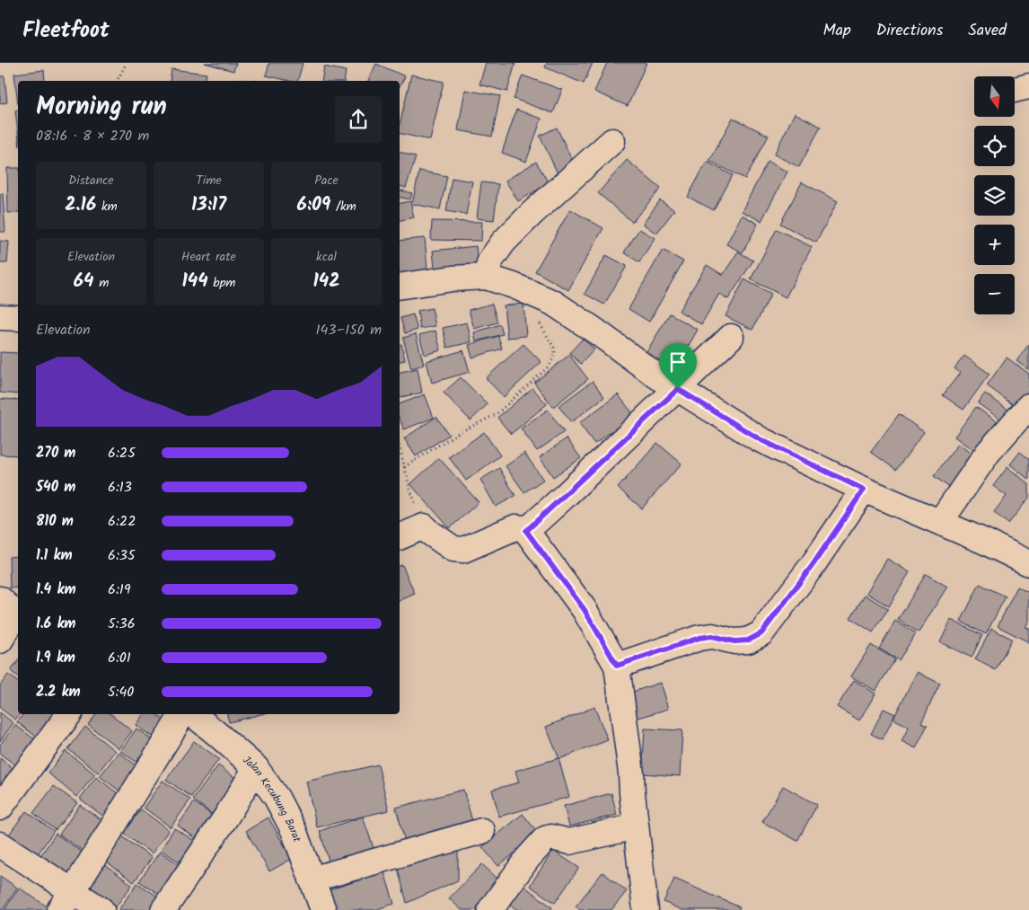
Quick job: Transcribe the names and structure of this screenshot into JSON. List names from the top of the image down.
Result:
{
  "streets": {
    "street": ["Jalan Kecubung Barat"]
  },
  "north": "bottom",
  "page": {
    "header": "Fleetfoot",
    "nav": ["Map", "Directions", "Saved"],
    "map_buttons": ["+", "−"],
    "heading": ["Morning run", "08:16 · 8 × 270 m"],
    "stats": [
      ["Distance", "2.16 km"],
      ["Time", "13:17"],
      ["Pace", "6:09 /km"],
      ["Elevation", "64 m"],
      ["Heart rate", "144 bpm"],
      ["kcal", "142"]
    ],
    "chart": ["Elevation", "143–150 m"],
    "list": [
      {
        "name": "270 m",
        "note": "6:25"
      },
      {
        "name": "540 m",
        "note": "6:13"
      },
      {
        "name": "810 m",
        "note": "6:22"
      },
      {
        "name": "1.1 km",
        "note": "6:35"
      },
      {
        "name": "1.4 km",
        "note": "6:19"
      },
      {
        "name": "1.6 km",
        "note": "5:36"
      },
      {
        "name": "1.9 km",
        "note": "6:01"
      },
      {
        "name": "2.2 km",
        "note": "5:40"
      }
    ]
  }
}
